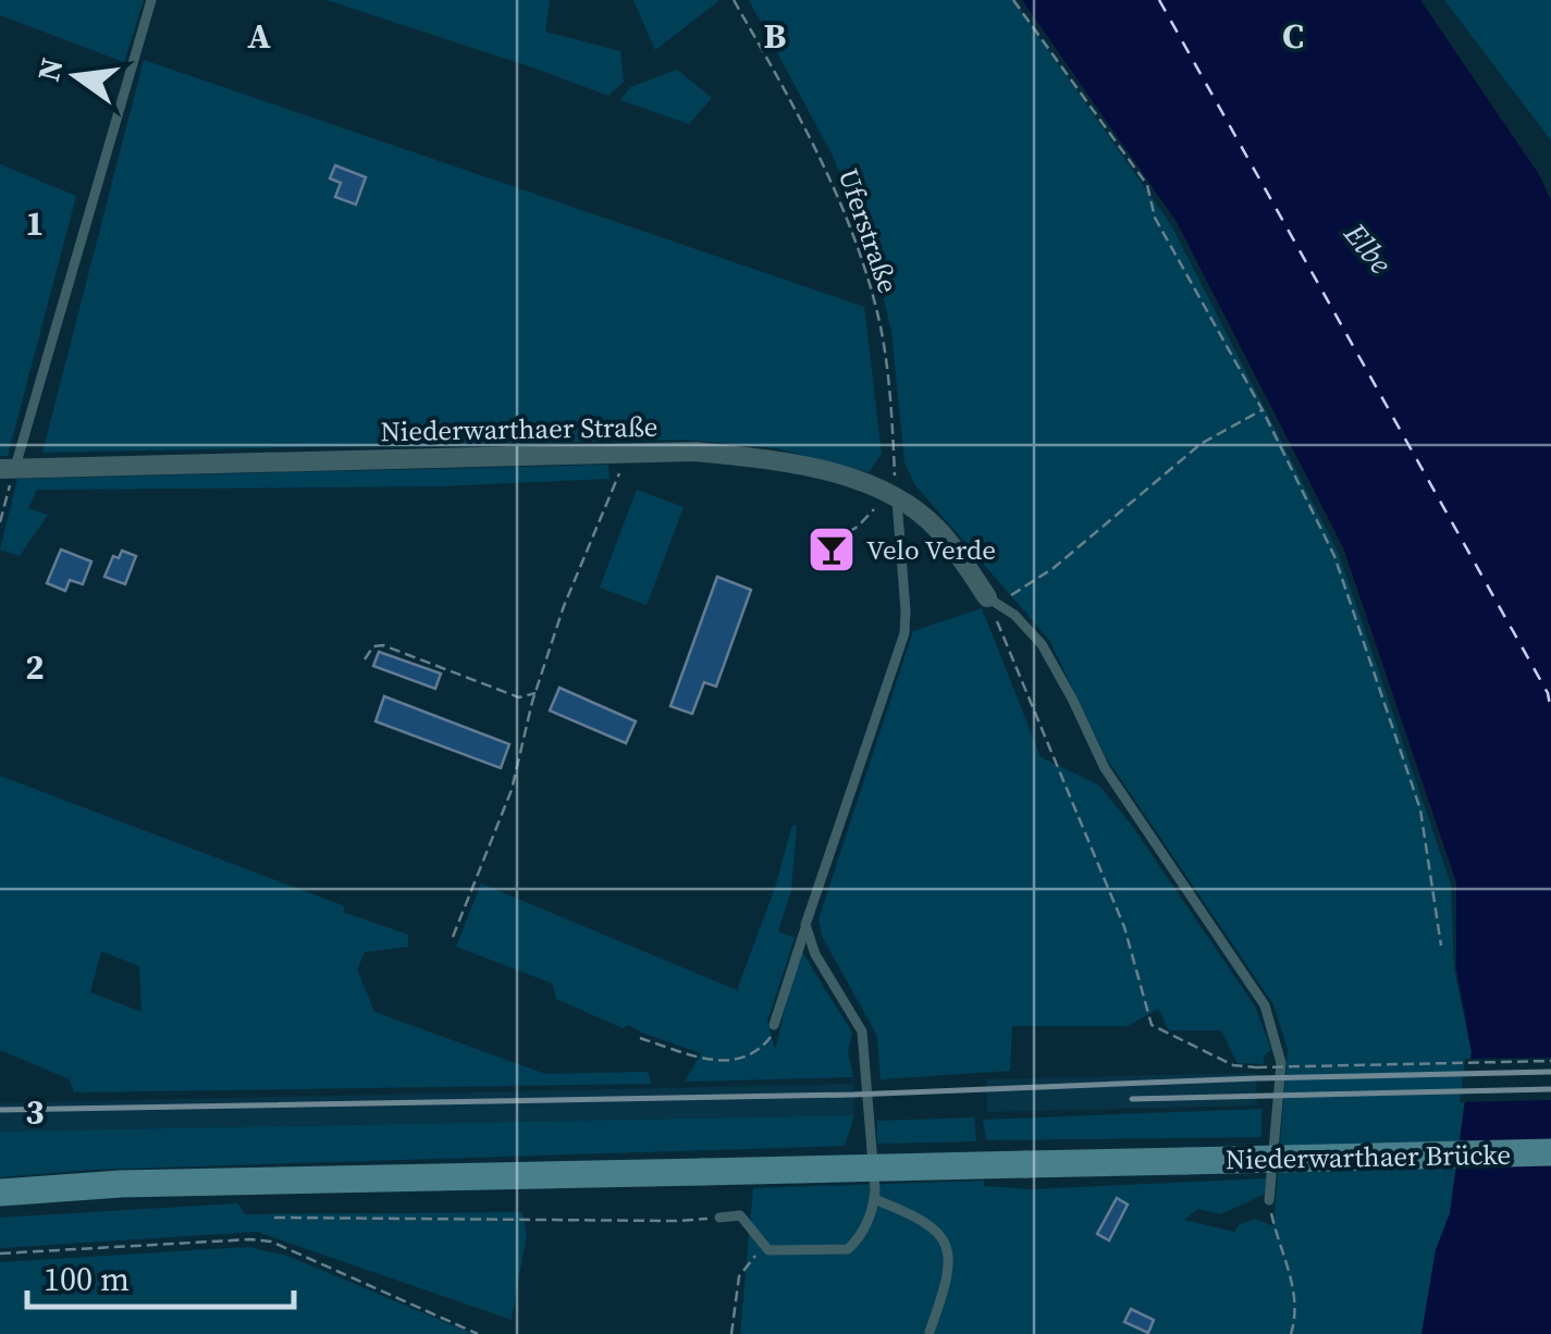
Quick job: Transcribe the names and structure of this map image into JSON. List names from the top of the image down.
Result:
{
  "streets": {
    "main road": ["Niederwarthaer Brücke"],
    "street": ["Niederwarthaer Straße"],
    "path": ["Uferstraße"]
  },
  "crossings": [
    ["Uferstraße", "Niederwarthaer Straße"]
  ],
  "water": ["Elbe"],
  "places": {
    "bar": ["Velo Verde"]
  },
  "scale_bar": "100 m",
  "north": "left",
  "grid": {
    "columns": ["A", "B", "C"],
    "rows": ["1", "2", "3"]
  }
}
